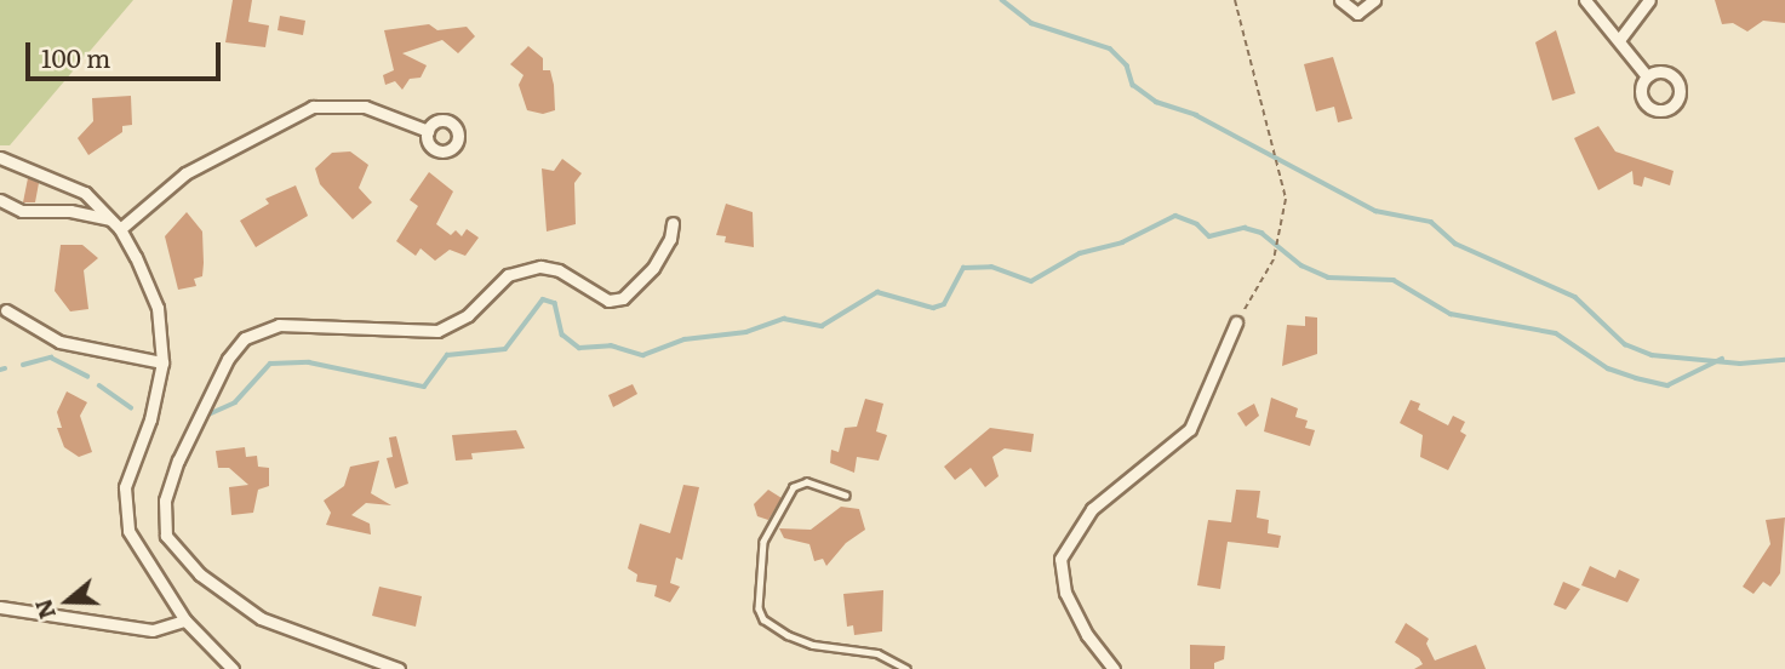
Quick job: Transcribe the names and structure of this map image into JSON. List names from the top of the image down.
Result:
{
  "scale_bar": "100 m",
  "north": "left"
}
